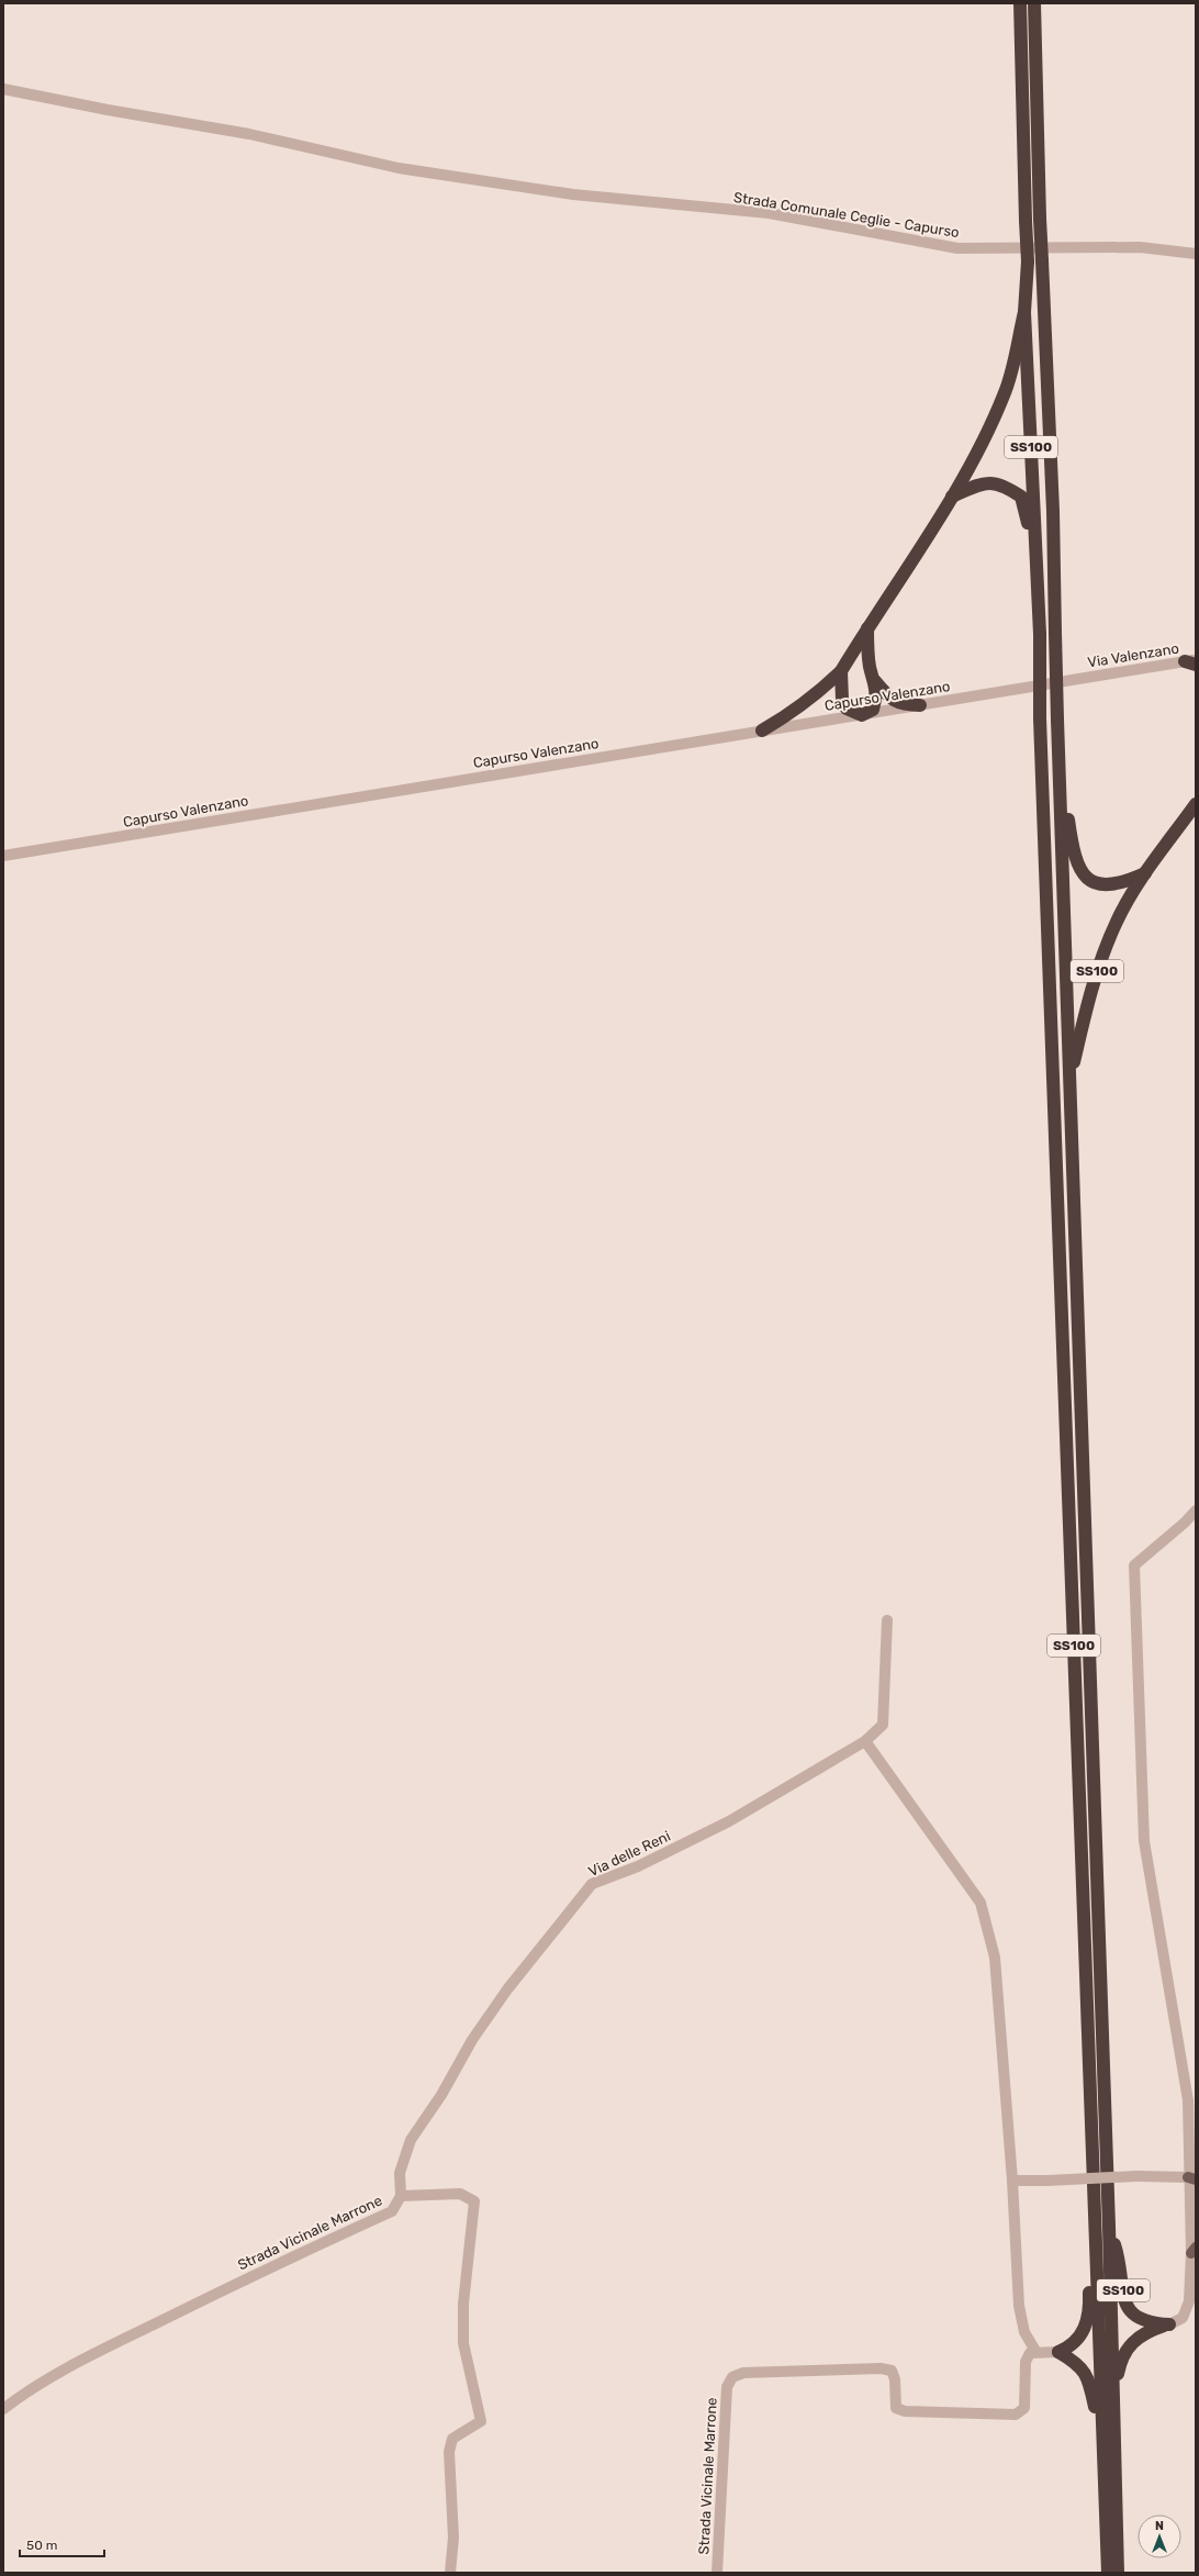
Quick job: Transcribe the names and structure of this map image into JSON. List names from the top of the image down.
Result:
{
  "streets": {
    "highway": ["SS100"],
    "street": [
      "Strada Comunale Ceglie - Capurso",
      "Via Valenzano",
      "Capurso Valenzano",
      "Via delle Reni",
      "Strada Vicinale Marrone"
    ]
  },
  "crossings": [
    ["SS100", "Capurso Valenzano"],
    ["Via Valenzano", "Capurso Valenzano"],
    ["Via delle Reni", "Strada Vicinale Marrone"]
  ],
  "scale_bar": "50 m",
  "north": "top"
}
